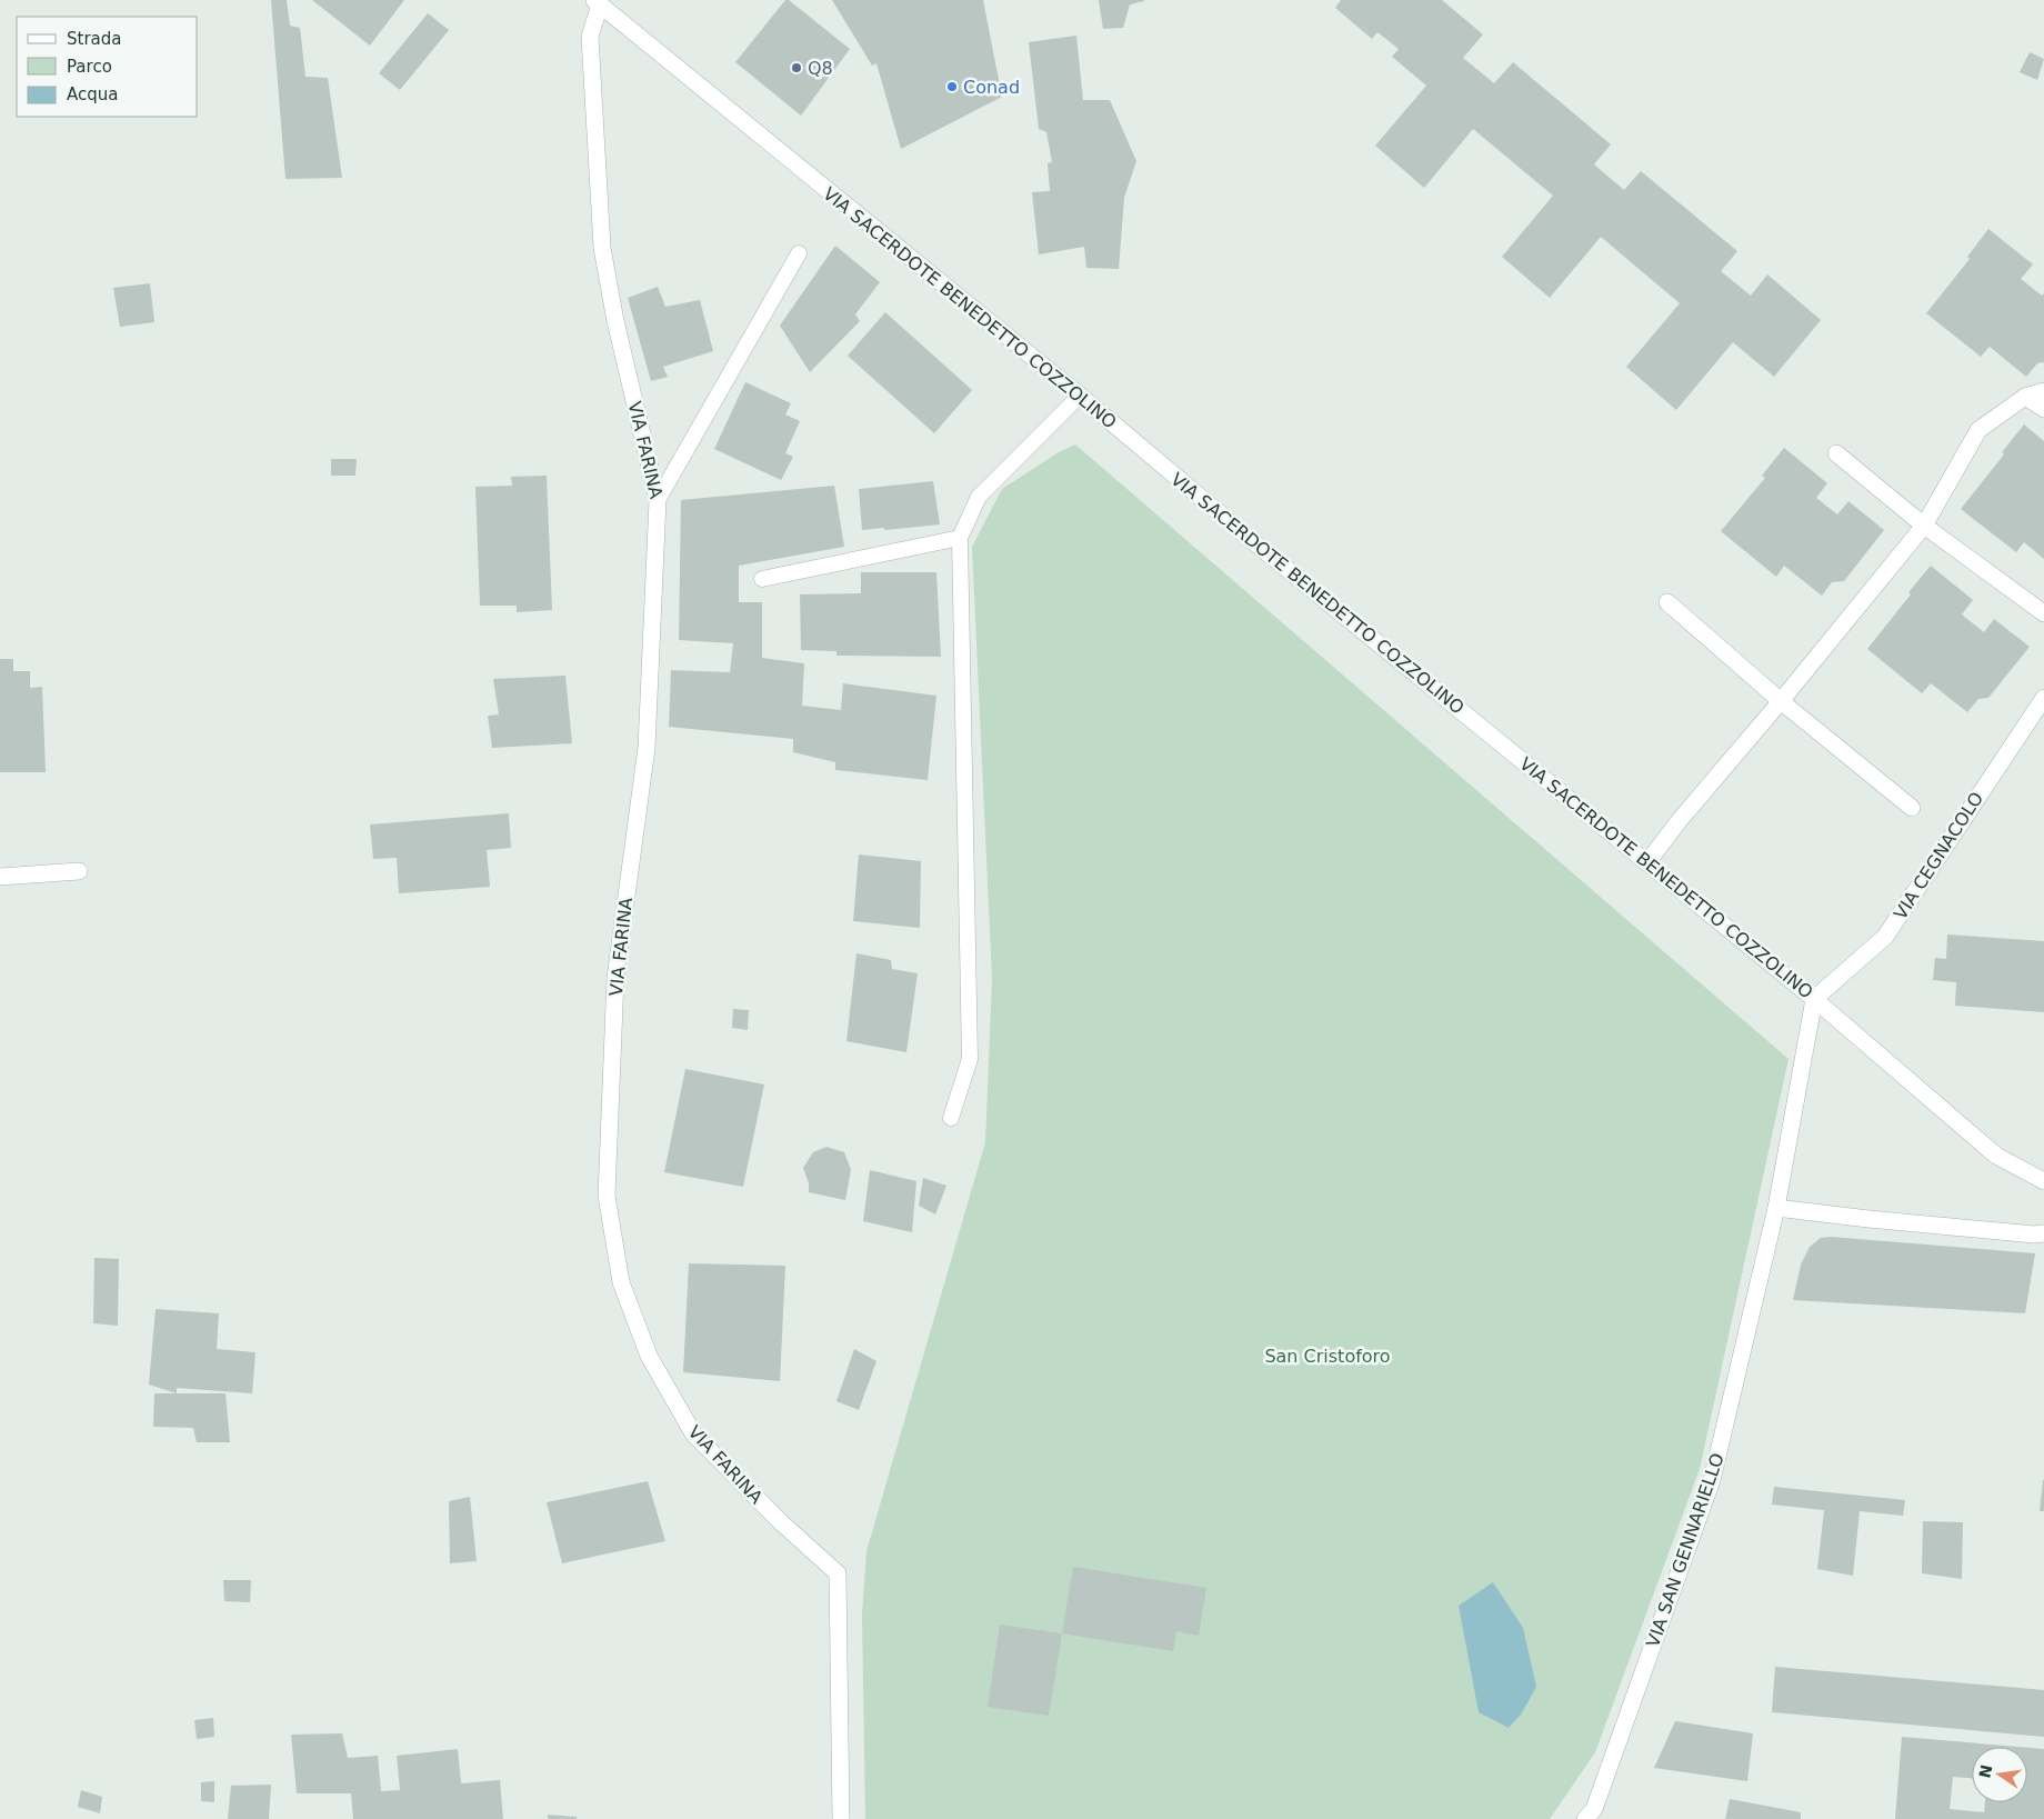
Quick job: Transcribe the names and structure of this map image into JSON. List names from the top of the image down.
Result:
{
  "streets": {
    "street": [
      "VIA SACERDOTE BENEDETTO COZZOLINO",
      "VIA FARINA",
      "VIA CEGNACOLO",
      "VIA SAN GENNARIELLO"
    ]
  },
  "crossings": [
    ["VIA SACERDOTE BENEDETTO COZZOLINO", "VIA FARINA"],
    ["VIA SACERDOTE BENEDETTO COZZOLINO", "VIA CEGNACOLO"],
    ["VIA SACERDOTE BENEDETTO COZZOLINO", "VIA SAN GENNARIELLO"],
    ["VIA CEGNACOLO", "VIA SAN GENNARIELLO"]
  ],
  "parks": ["San Cristoforo"],
  "places": ["Q8", "Conad"],
  "legend": ["Strada", "Parco", "Acqua"],
  "north": "left"
}
